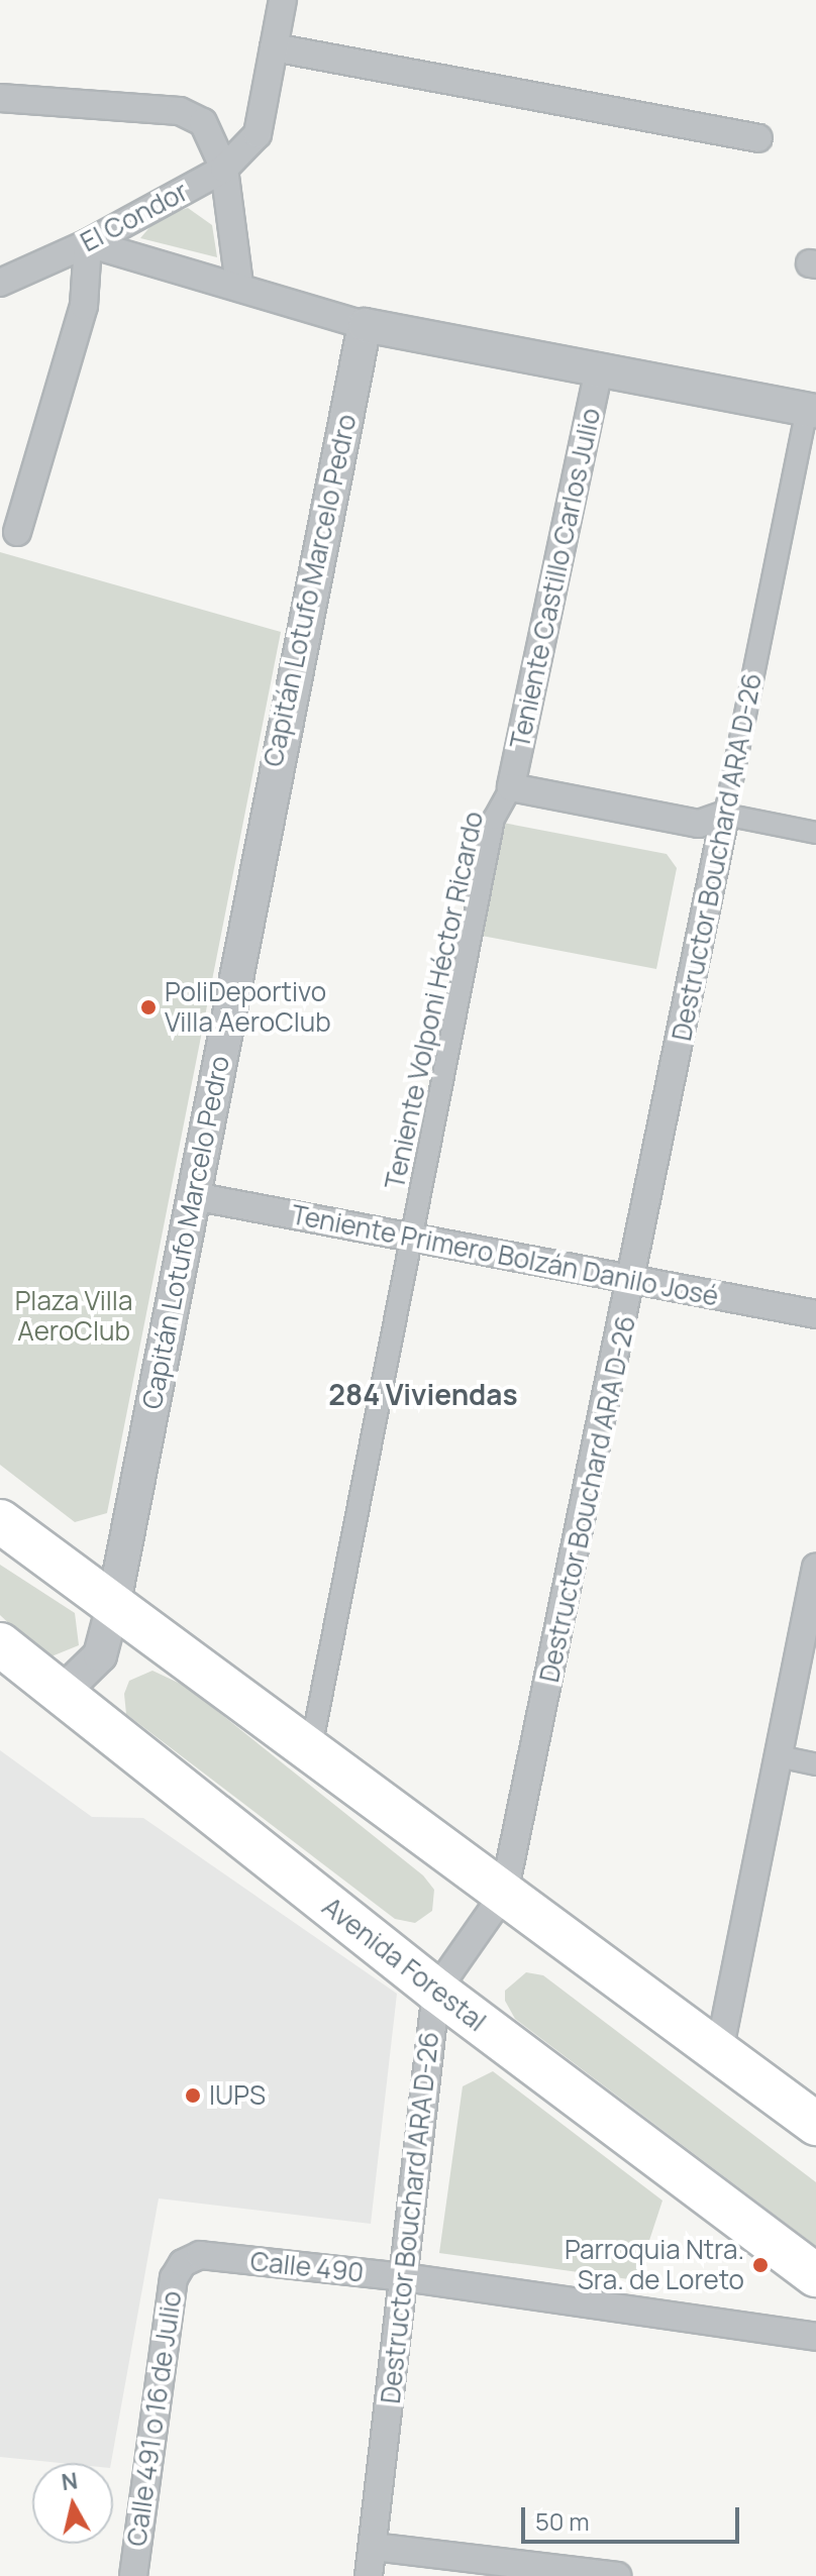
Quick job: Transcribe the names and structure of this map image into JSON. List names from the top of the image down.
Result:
{
  "streets": {
    "main road": ["Avenida Forestal"],
    "street": [
      "El Condor",
      "Teniente Castillo Carlos Julio",
      "Capitán Lotufo Marcelo Pedro",
      "Destructor Bouchard ARA D-26",
      "Teniente Volponi Héctor Ricardo",
      "Teniente Primero Bolzán Danilo José",
      "Calle 490",
      "Calle 491 o 16 de Julio"
    ]
  },
  "crossings": [
    ["Teniente Castillo Carlos Julio", "Teniente Volponi Héctor Ricardo"],
    ["Capitán Lotufo Marcelo Pedro", "Teniente Primero Bolzán Danilo José"],
    ["Capitán Lotufo Marcelo Pedro", "Avenida Forestal"],
    ["Destructor Bouchard ARA D-26", "Teniente Primero Bolzán Danilo José"],
    ["Destructor Bouchard ARA D-26", "Avenida Forestal"],
    ["Destructor Bouchard ARA D-26", "Calle 490"],
    ["Teniente Volponi Héctor Ricardo", "Teniente Primero Bolzán Danilo José"],
    ["Calle 490", "Calle 491 o 16 de Julio"]
  ],
  "districts": ["284 Viviendas"],
  "parks": ["Plaza Villa AeroClub"],
  "places": ["PoliDeportivo Villa AeroClub", "IUPS", "Parroquia Ntra. Sra. de Loreto"],
  "scale_bar": "50 m",
  "north": "top"
}
